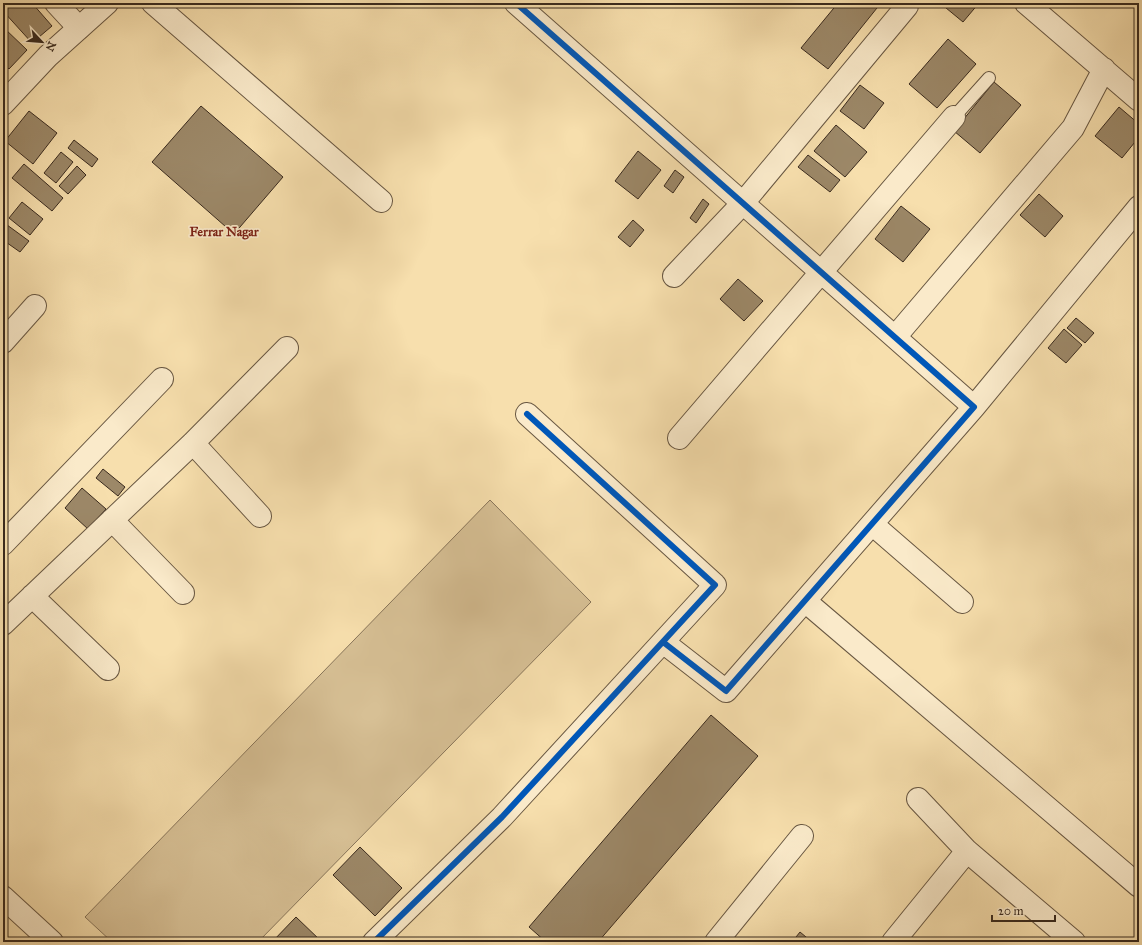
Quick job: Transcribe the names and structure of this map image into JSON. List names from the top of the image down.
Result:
{
  "districts": ["Ferrar Nagar"],
  "scale_bar": "20 m",
  "north": "bottom right"
}
